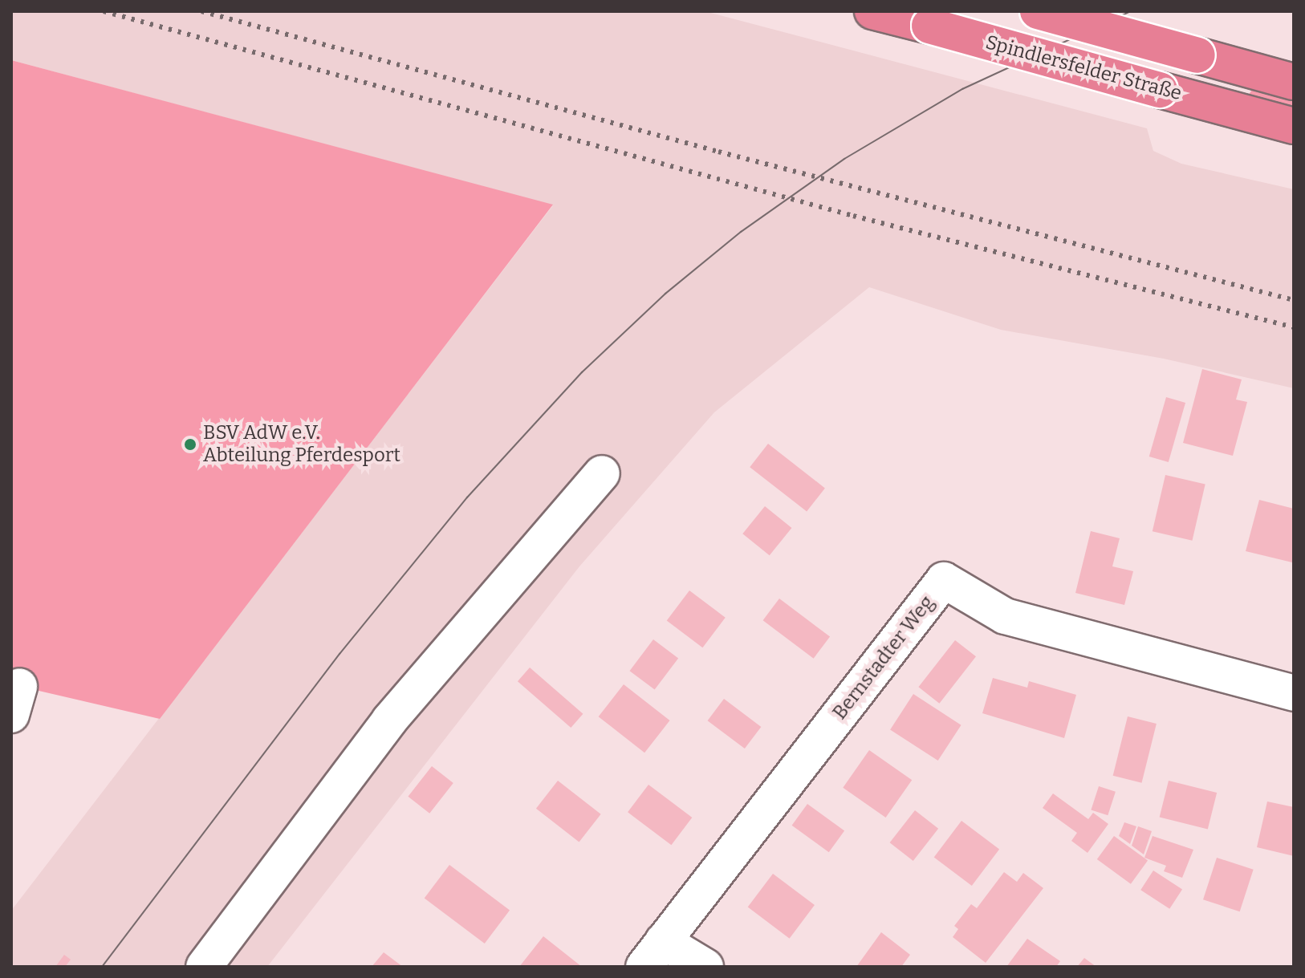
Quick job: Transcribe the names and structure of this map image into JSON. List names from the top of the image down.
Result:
{
  "streets": {
    "highway": ["Spindlersfelder Straße"],
    "street": ["Bernstadter Weg"]
  },
  "places": ["BSV AdW e.V. Abteilung Pferdesport"]
}
